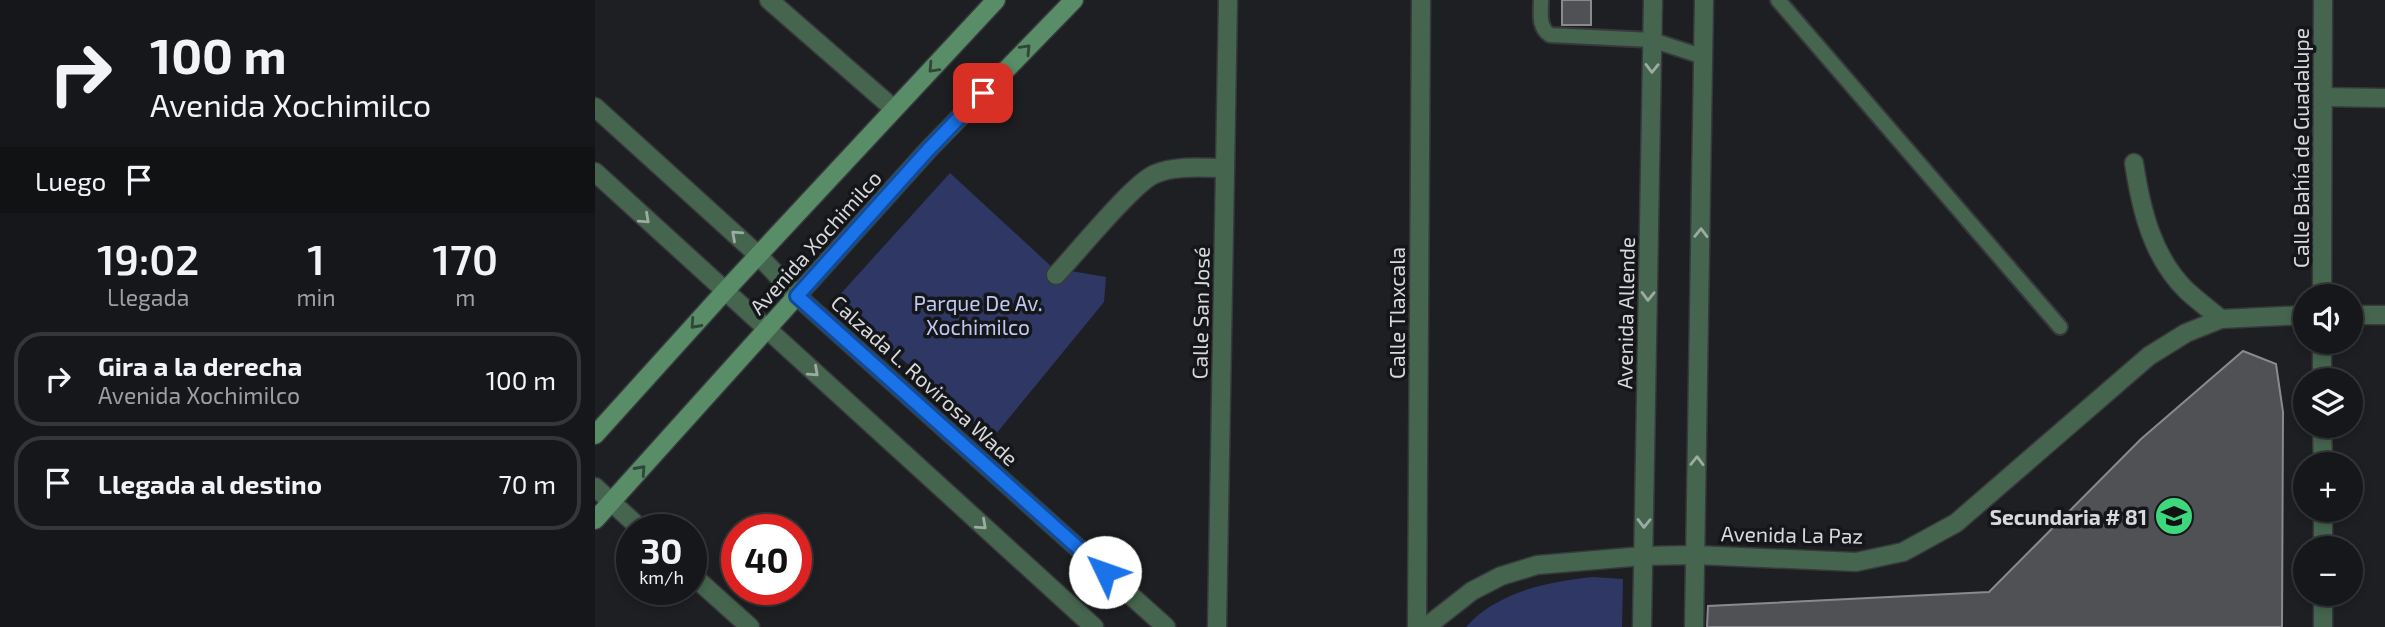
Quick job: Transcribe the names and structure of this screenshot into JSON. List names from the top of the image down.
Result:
{
  "streets": {
    "main road": ["Avenida Xochimilco"],
    "street": [
      "Calle Bahía de Guadalupe",
      "Calle San José",
      "Calle Tlaxcala",
      "Avenida Allende",
      "Calzada L. Rovirosa Wade",
      "Avenida La Paz"
    ]
  },
  "crossings": [
    ["Avenida Xochimilco", "Calzada L. Rovirosa Wade"],
    ["Avenida Allende", "Avenida La Paz"]
  ],
  "parks": ["Parque De Av. Xochimilco"],
  "places": {
    "school or university": ["Secundaria # 81"]
  },
  "page": {
    "turn": ["100 m", "Avenida Xochimilco"],
    "then": "Luego",
    "eta": [
      "19:02",
      "Llegada",
      "1",
      "min",
      "170",
      "m"
    ],
    "map_buttons": ["+", "−"],
    "list": [
      {
        "name": "Gira a la derecha",
        "note": "Avenida Xochimilco",
        "value": "100 m"
      },
      {
        "name": "Llegada al destino",
        "value": "70 m"
      }
    ],
    "speed": "30 km/h",
    "limit": "40"
  }
}
